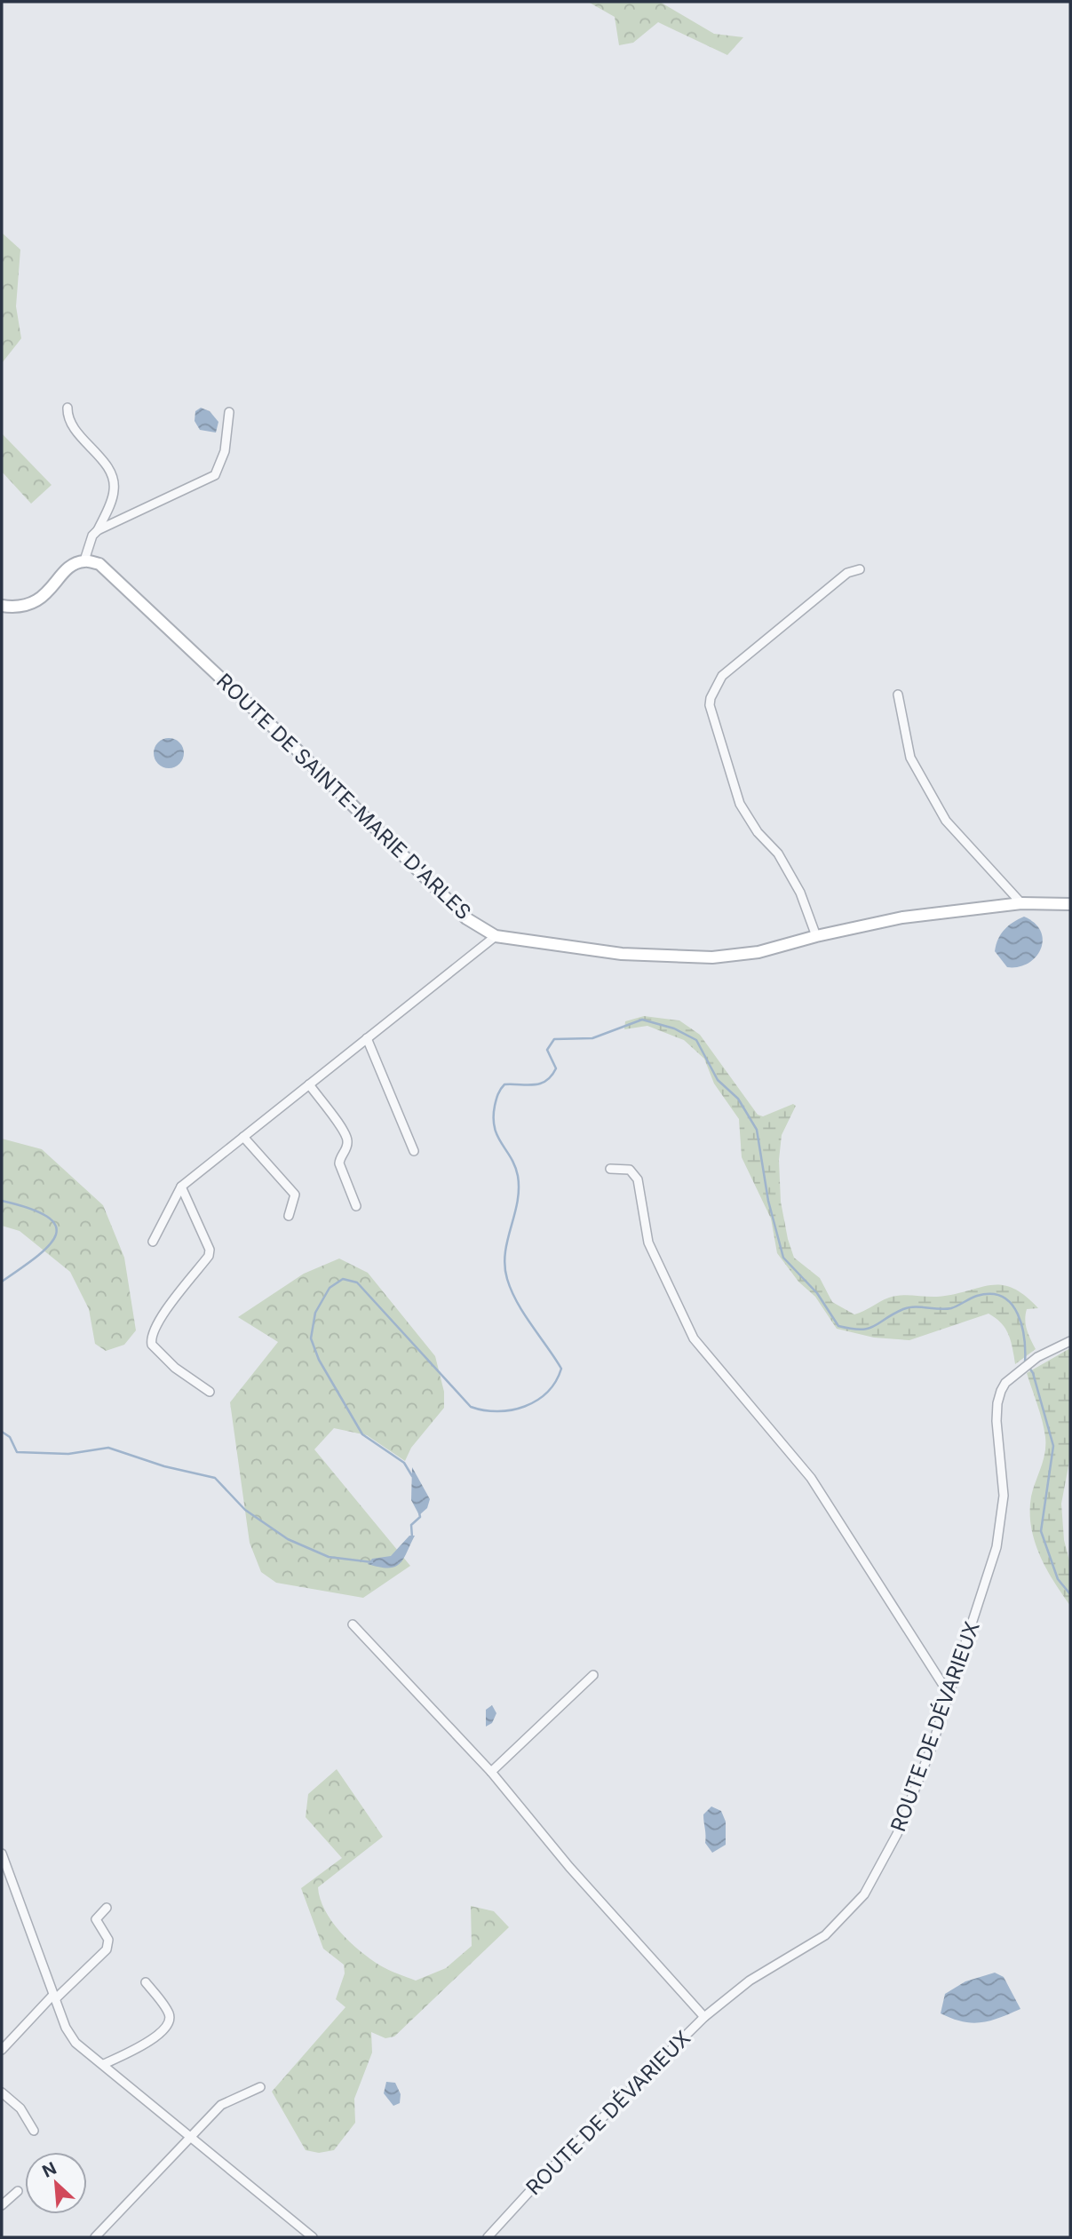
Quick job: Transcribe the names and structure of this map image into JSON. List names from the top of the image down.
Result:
{
  "streets": {
    "main road": ["ROUTE DE SAINTE-MARIE D'ARLES"],
    "street": ["ROUTE DE DÉVARIEUX"]
  },
  "north": "top left"
}
